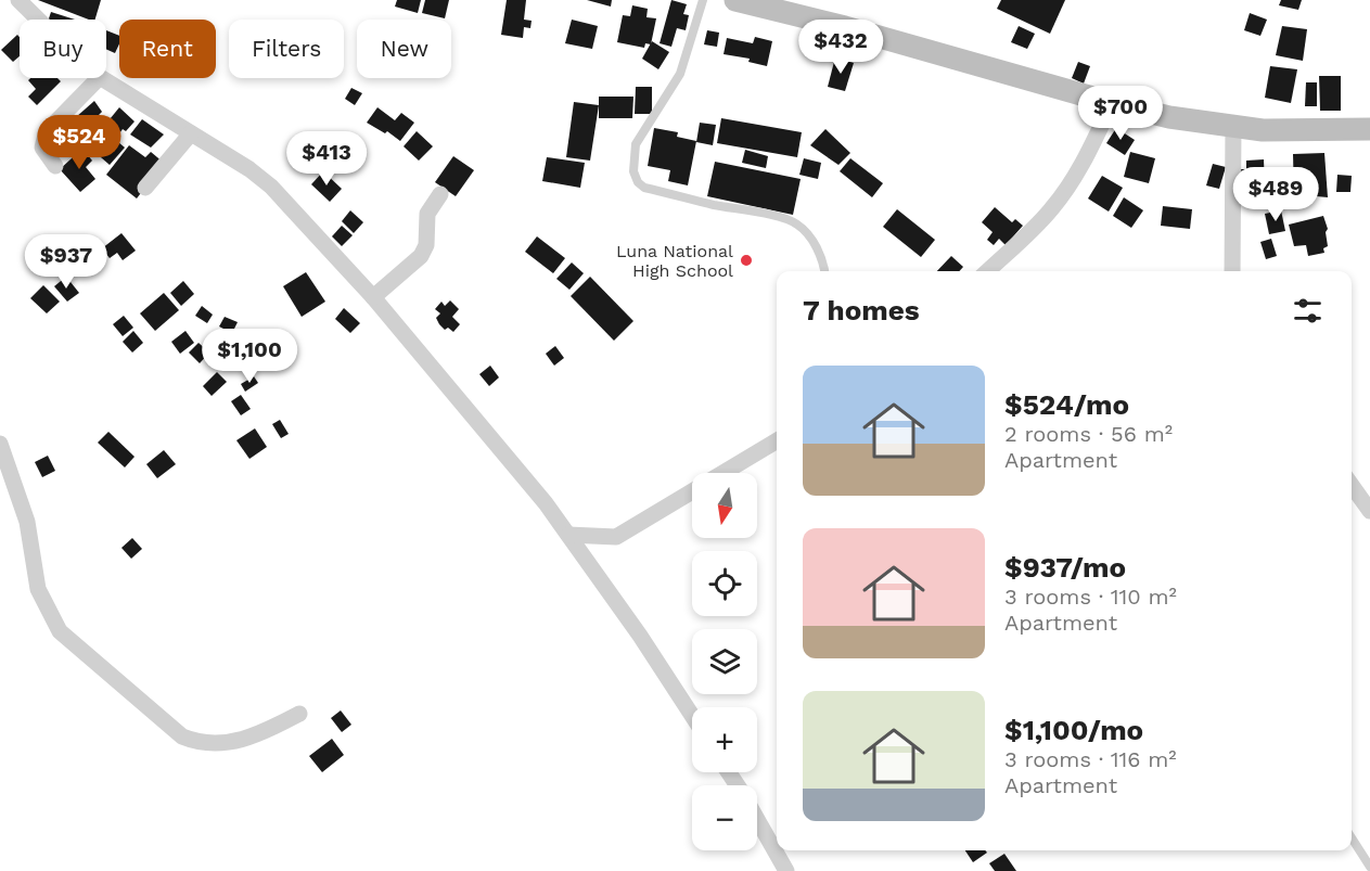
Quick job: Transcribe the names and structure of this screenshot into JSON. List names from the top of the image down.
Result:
{
  "places": ["Luna National High School"],
  "north": "bottom",
  "page": {
    "price": [
      "$432",
      "$700",
      "$524",
      "$413",
      "$489",
      "$937",
      "$1,100"
    ],
    "chip": [
      "Buy",
      "Rent",
      "Filters",
      "New"
    ],
    "heading": "7 homes",
    "list": [
      {
        "name": "$524/mo",
        "note": "2 rooms · 56 m² · Apartment"
      },
      {
        "name": "$937/mo",
        "note": "3 rooms · 110 m² · Apartment"
      },
      {
        "name": "$1,100/mo",
        "note": "3 rooms · 116 m² · Apartment"
      }
    ],
    "map_buttons": ["+", "−"]
  }
}
